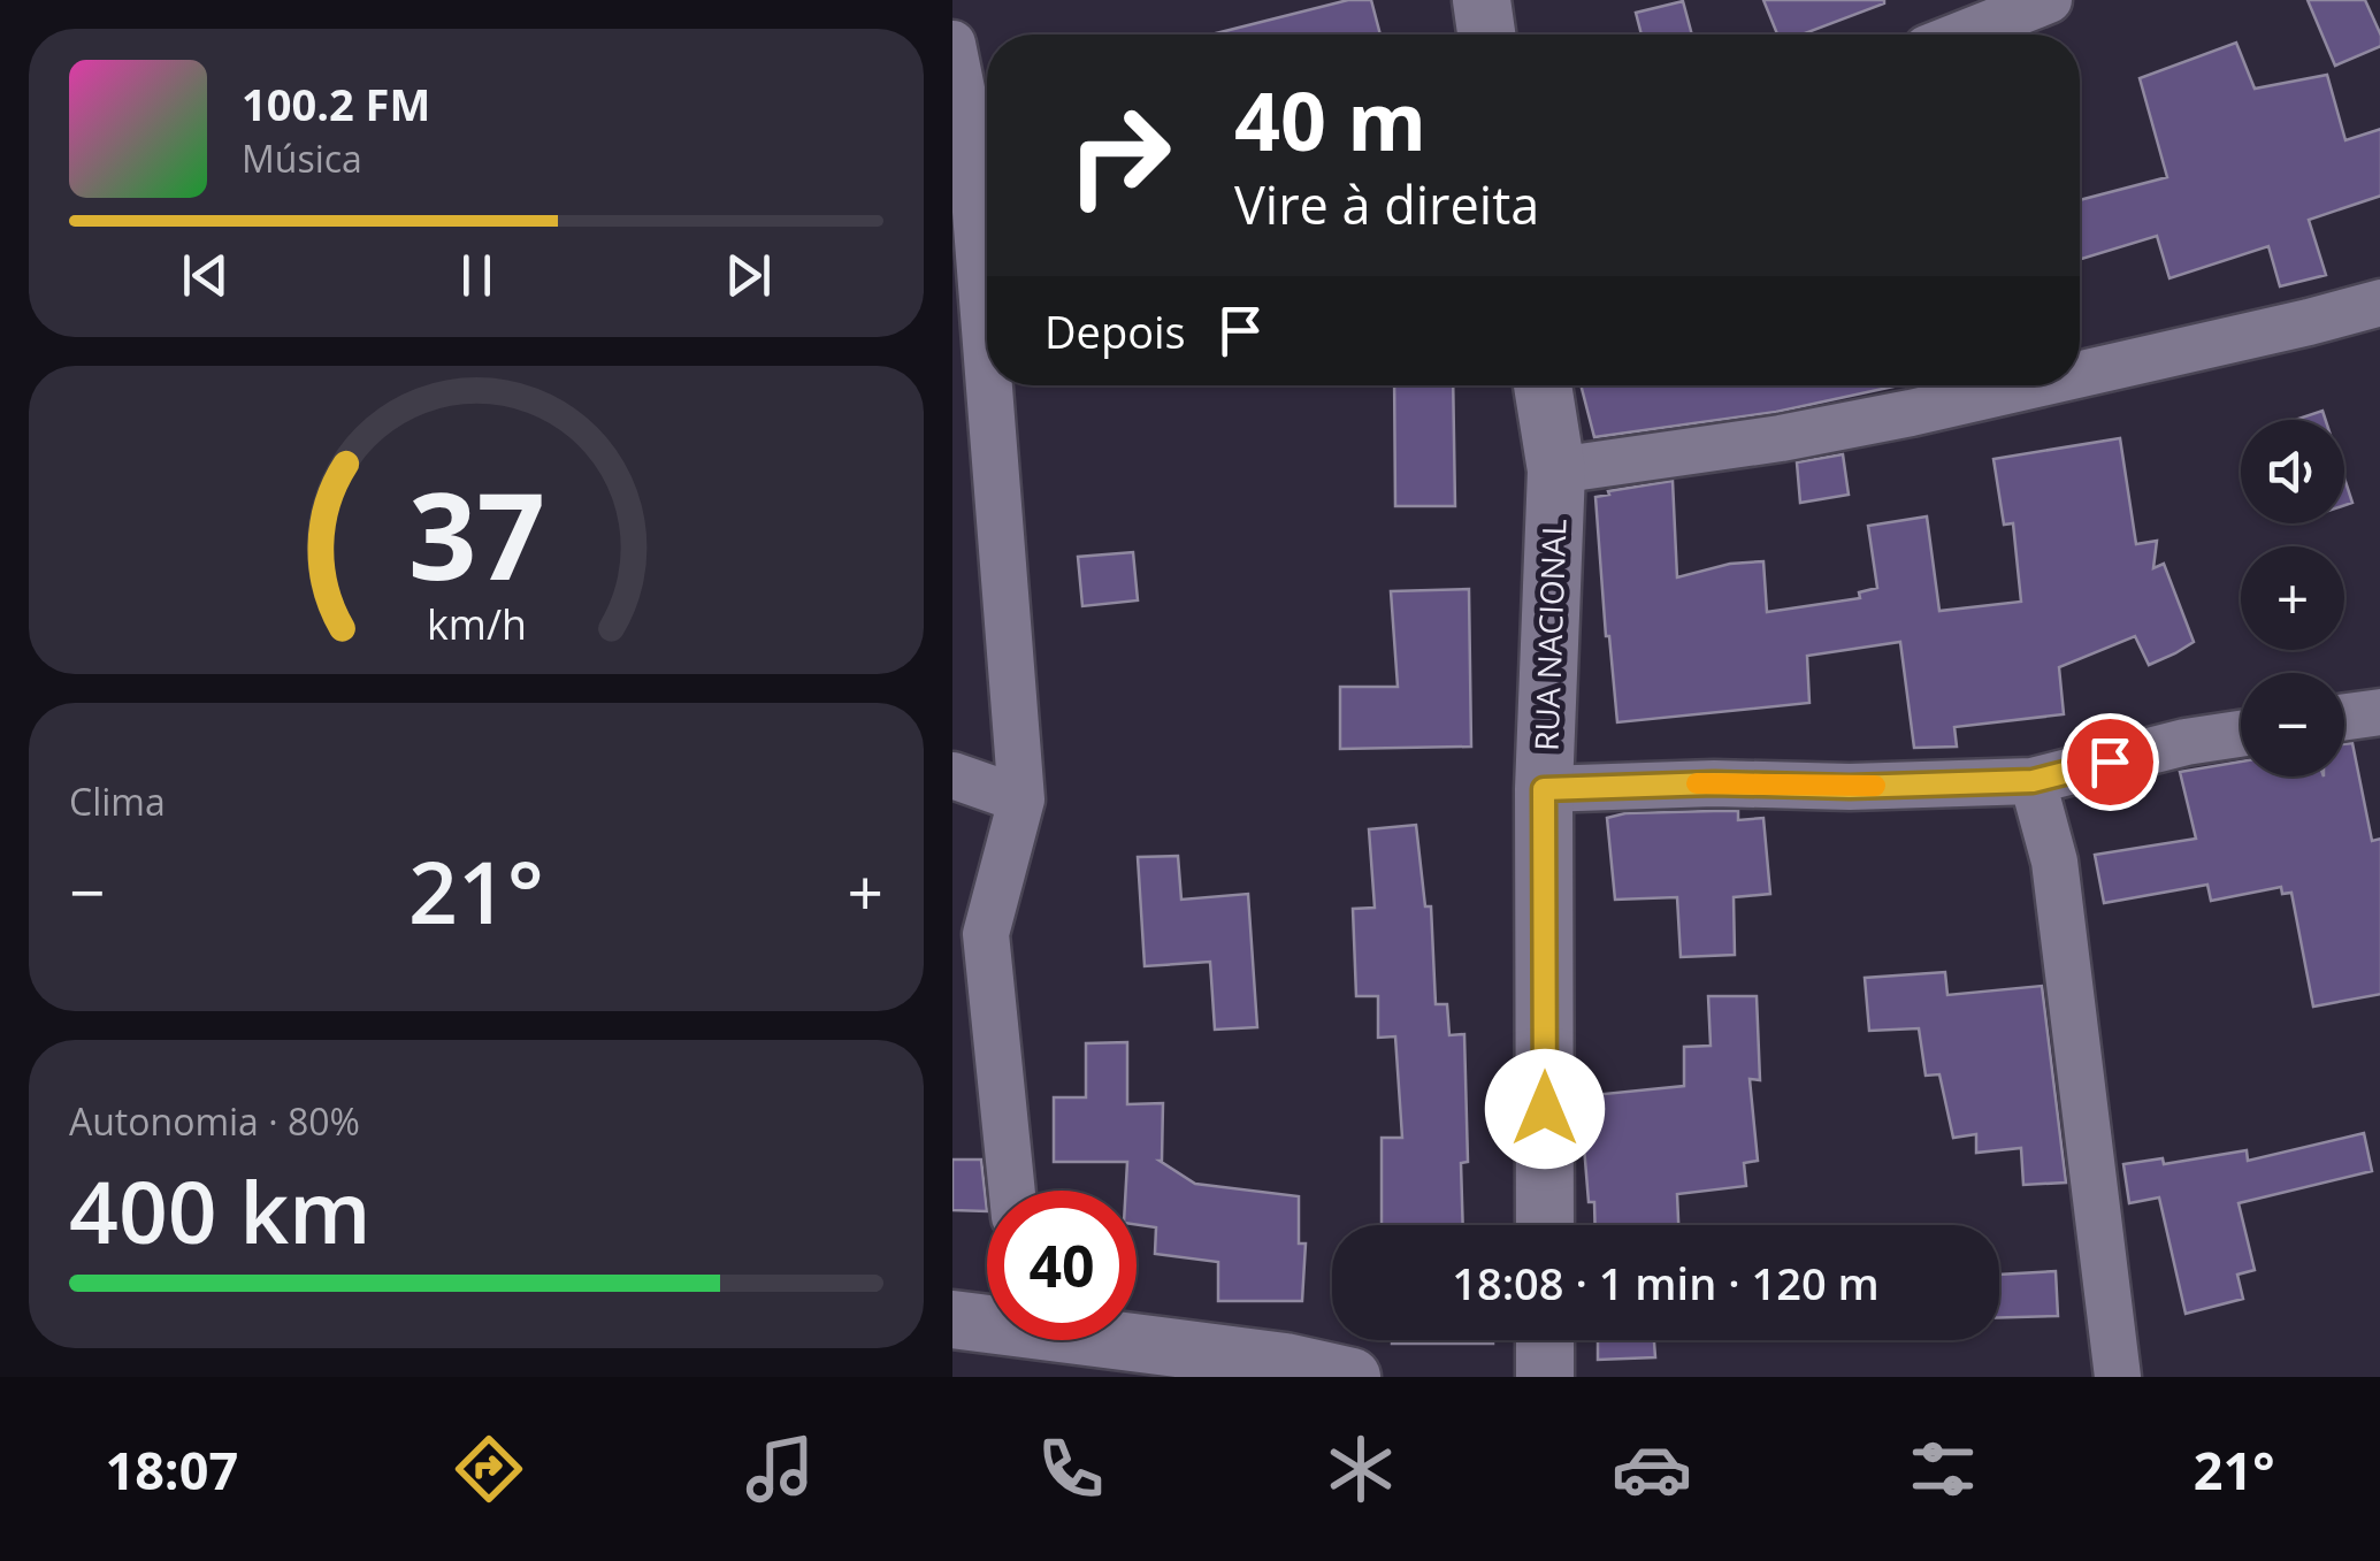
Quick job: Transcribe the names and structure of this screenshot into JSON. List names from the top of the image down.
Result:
{
  "streets": {
    "street": ["RUA NACIONAL"]
  },
  "page": {
    "turn": ["40 m", "Vire à direita"],
    "song": ["100.2 FM", "Música"],
    "then": "Depois",
    "map_buttons": ["+", "−"],
    "tile": [
      "Clima",
      ["Autonomia · 80%", "400 km"]
    ],
    "heat": ["−", "21°", "+"],
    "limit": "40",
    "trip": "18:08 · 1 min · 120 m",
    "tabs": ["18:07", "21°"],
    "gauge": ["37", "km/h"]
  }
}
